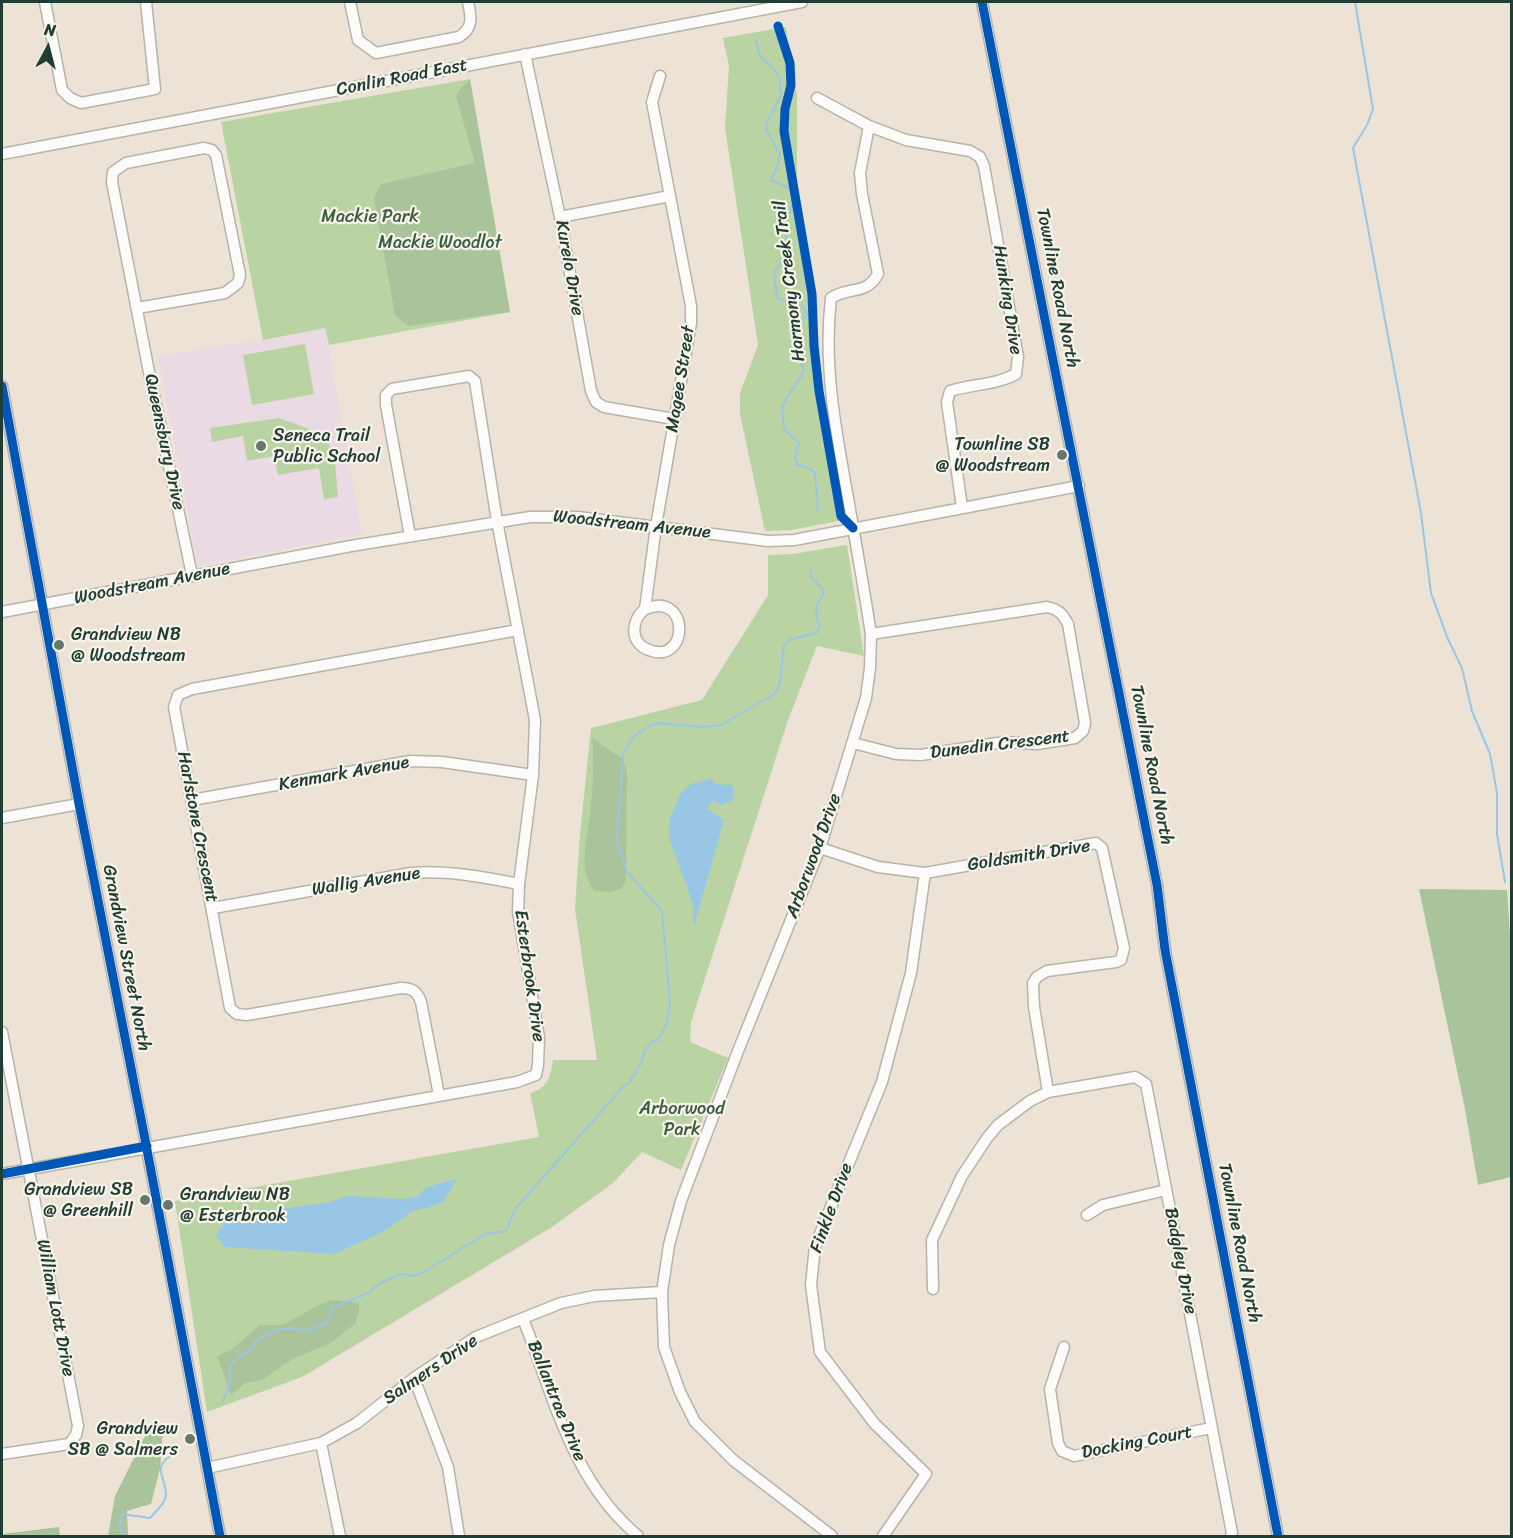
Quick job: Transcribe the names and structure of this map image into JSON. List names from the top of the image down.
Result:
{
  "streets": {
    "street": [
      "Conlin Road East",
      "Kurelo Drive",
      "Townline Road North",
      "Hunking Drive",
      "Magee Street",
      "Queensbury Drive",
      "Woodstream Avenue",
      "Dunedin Crescent",
      "Kenmark Avenue",
      "Harlstone Crescent",
      "Arborwood Drive",
      "Goldsmith Drive",
      "Wallig Avenue",
      "Grandview Street North",
      "Esterbrook Drive",
      "Finkle Drive",
      "Badgley Drive",
      "William Lott Drive",
      "Salmers Drive",
      "Ballantrae Drive",
      "Docking Court"
    ],
    "cycle path": ["Harmony Creek Trail"]
  },
  "crossings": [
    ["Conlin Road East", "Kurelo Drive"],
    ["Kurelo Drive", "Magee Street"],
    ["Townline Road North", "Woodstream Avenue"],
    ["Hunking Drive", "Woodstream Avenue"],
    ["Hunking Drive", "Arborwood Drive"],
    ["Magee Street", "Woodstream Avenue"],
    ["Queensbury Drive", "Woodstream Avenue"],
    ["Woodstream Avenue", "Arborwood Drive"],
    ["Woodstream Avenue", "Grandview Street North"],
    ["Woodstream Avenue", "Esterbrook Drive"],
    ["Dunedin Crescent", "Arborwood Drive"],
    ["Kenmark Avenue", "Harlstone Crescent"],
    ["Kenmark Avenue", "Esterbrook Drive"],
    ["Harlstone Crescent", "Wallig Avenue"],
    ["Harlstone Crescent", "Esterbrook Drive"],
    ["Arborwood Drive", "Goldsmith Drive"],
    ["Arborwood Drive", "Salmers Drive"],
    ["Goldsmith Drive", "Finkle Drive"],
    ["Goldsmith Drive", "Badgley Drive"],
    ["Wallig Avenue", "Esterbrook Drive"],
    ["Grandview Street North", "Esterbrook Drive"],
    ["Grandview Street North", "Salmers Drive"],
    ["Esterbrook Drive", "William Lott Drive"],
    ["Badgley Drive", "Docking Court"],
    ["Salmers Drive", "Ballantrae Drive"]
  ],
  "parks": ["Mackie Park", "Mackie Woodlot", "Arborwood Park"],
  "places": [
    "Seneca Trail Public School",
    "Townline SB @ Woodstream",
    "Grandview NB @ Woodstream",
    "Grandview SB @ Greenhill",
    "Grandview NB @ Esterbrook",
    "Grandview SB @ Salmers"
  ],
  "north": "top"
}
